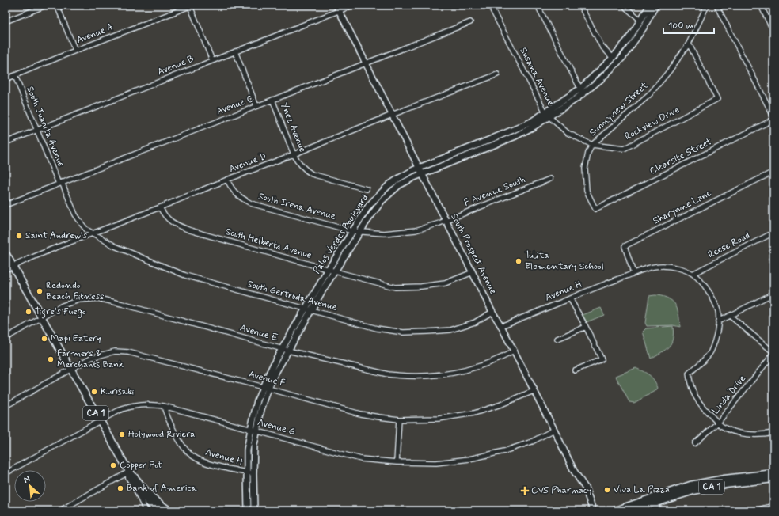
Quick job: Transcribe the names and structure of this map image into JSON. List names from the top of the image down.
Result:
{
  "streets": {
    "highway": ["CA 1"],
    "main road": ["Palos Verdes Boulevard", "South Prospect Avenue"],
    "street": [
      "Avenue A",
      "Avenue B",
      "Susana Avenue",
      "Avenue C",
      "Sunnyview Street",
      "Rockview Drive",
      "South Juanita Avenue",
      "Ynez Avenue",
      "Clearsite Street",
      "Avenue D",
      "F Avenue South",
      "South Irena Avenue",
      "Sharynne Lane",
      "South Helberta Avenue",
      "Reese Road",
      "Avenue H",
      "South Gertruda Avenue",
      "Avenue E",
      "Avenue F",
      "Linda Drive",
      "Avenue G"
    ]
  },
  "crossings": [
    ["Avenue A", "South Juanita Avenue"],
    ["Avenue B", "South Juanita Avenue"],
    ["Avenue B", "South Prospect Avenue"],
    ["Susana Avenue", "Sunnyview Street"],
    ["Susana Avenue", "Rockview Drive"],
    ["Susana Avenue", "Clearsite Street"],
    ["Susana Avenue", "Palos Verdes Boulevard"],
    ["Avenue C", "South Juanita Avenue"],
    ["Avenue C", "Ynez Avenue"],
    ["Avenue C", "South Prospect Avenue"],
    ["Sunnyview Street", "Rockview Drive"],
    ["Sunnyview Street", "Clearsite Street"],
    ["Rockview Drive", "Clearsite Street"],
    ["South Juanita Avenue", "Avenue D"],
    ["South Juanita Avenue", "South Gertruda Avenue"],
    ["Ynez Avenue", "Avenue D"],
    ["Avenue D", "South Irena Avenue"],
    ["Avenue D", "South Helberta Avenue"],
    ["Avenue D", "South Prospect Avenue"],
    ["Avenue D", "South Gertruda Avenue"],
    ["Avenue D", "CA 1"],
    ["F Avenue South", "South Irena Avenue"],
    ["F Avenue South", "South Prospect Avenue"],
    ["South Irena Avenue", "Palos Verdes Boulevard"],
    ["South Irena Avenue", "South Prospect Avenue"],
    ["Sharynne Lane", "Avenue H"],
    ["Palos Verdes Boulevard", "South Helberta Avenue"],
    ["Palos Verdes Boulevard", "South Prospect Avenue"],
    ["Palos Verdes Boulevard", "Avenue H"],
    ["Palos Verdes Boulevard", "South Gertruda Avenue"],
    ["Palos Verdes Boulevard", "Avenue E"],
    ["Palos Verdes Boulevard", "Avenue F"],
    ["Palos Verdes Boulevard", "Avenue G"],
    ["South Helberta Avenue", "South Prospect Avenue"],
    ["Reese Road", "Avenue H"],
    ["South Prospect Avenue", "Avenue H"],
    ["South Prospect Avenue", "South Gertruda Avenue"],
    ["South Prospect Avenue", "Avenue E"],
    ["South Prospect Avenue", "Avenue F"],
    ["South Prospect Avenue", "Avenue G"],
    ["Avenue H", "Avenue G"],
    ["Avenue E", "CA 1"],
    ["Avenue F", "CA 1"],
    ["CA 1", "Avenue G"]
  ],
  "places": {
    "other": [
      "Saint Andrew's",
      "Tulita Elementary School",
      "Redondo Beach Fitness",
      "Tigre's Fuego",
      "Mapi Eatery",
      "Farmers & Merchants Bank",
      "Kurisaki",
      "Holywood Riviera",
      "Copper Pot",
      "Bank of America",
      "Viva La Pizza"
    ],
    "health": ["CVS Pharmacy"]
  },
  "scale_bar": "100 m",
  "north": "top left"
}
